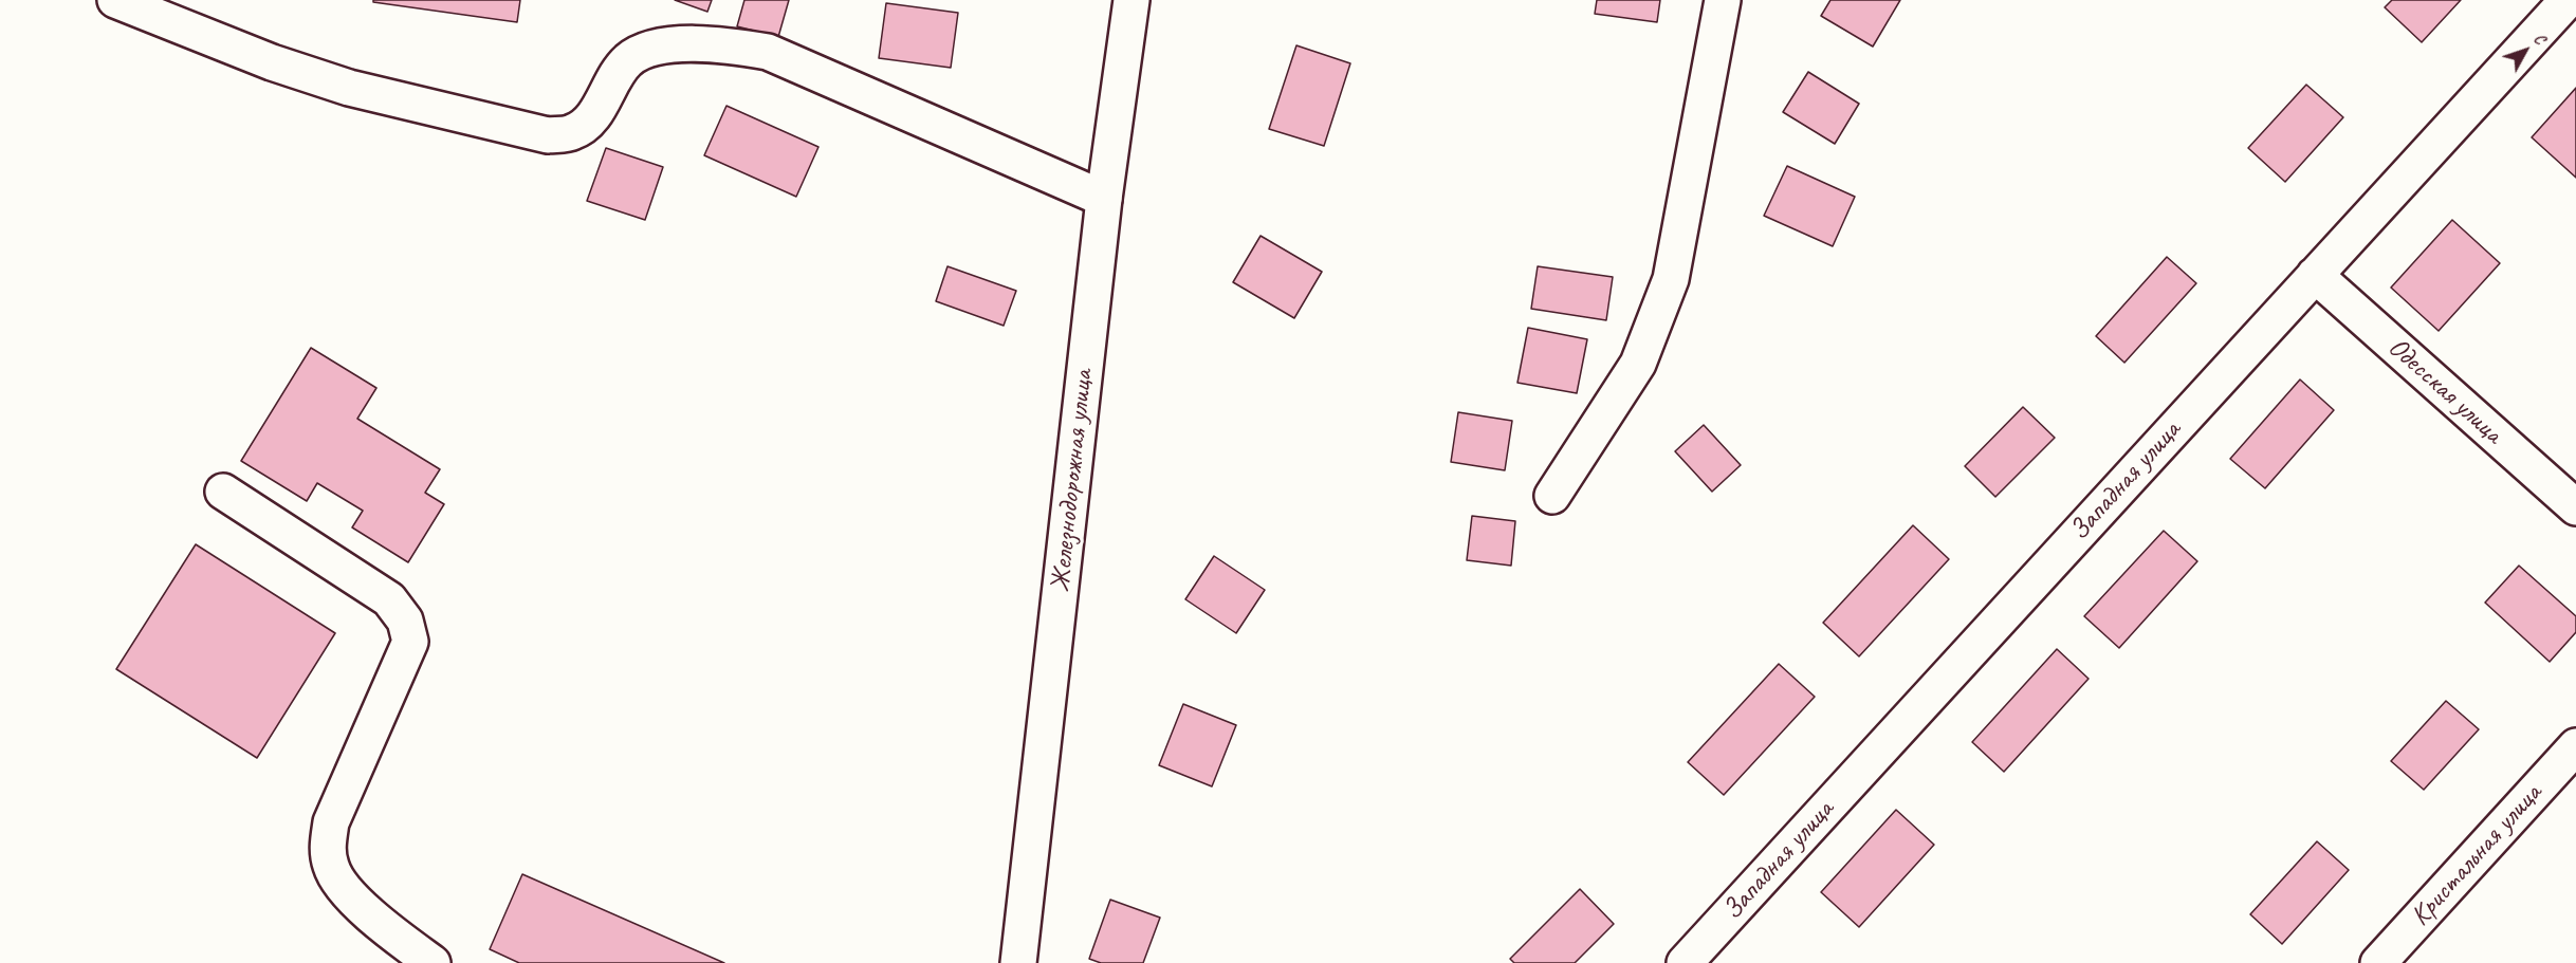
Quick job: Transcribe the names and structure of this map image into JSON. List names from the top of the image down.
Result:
{
  "streets": {
    "street": [
      "Одесская улица",
      "Железнодорожная улица",
      "Западная улица",
      "Кристальная улица"
    ]
  },
  "crossings": [
    ["Одесская улица", "Западная улица"]
  ],
  "north": "top right"
}
